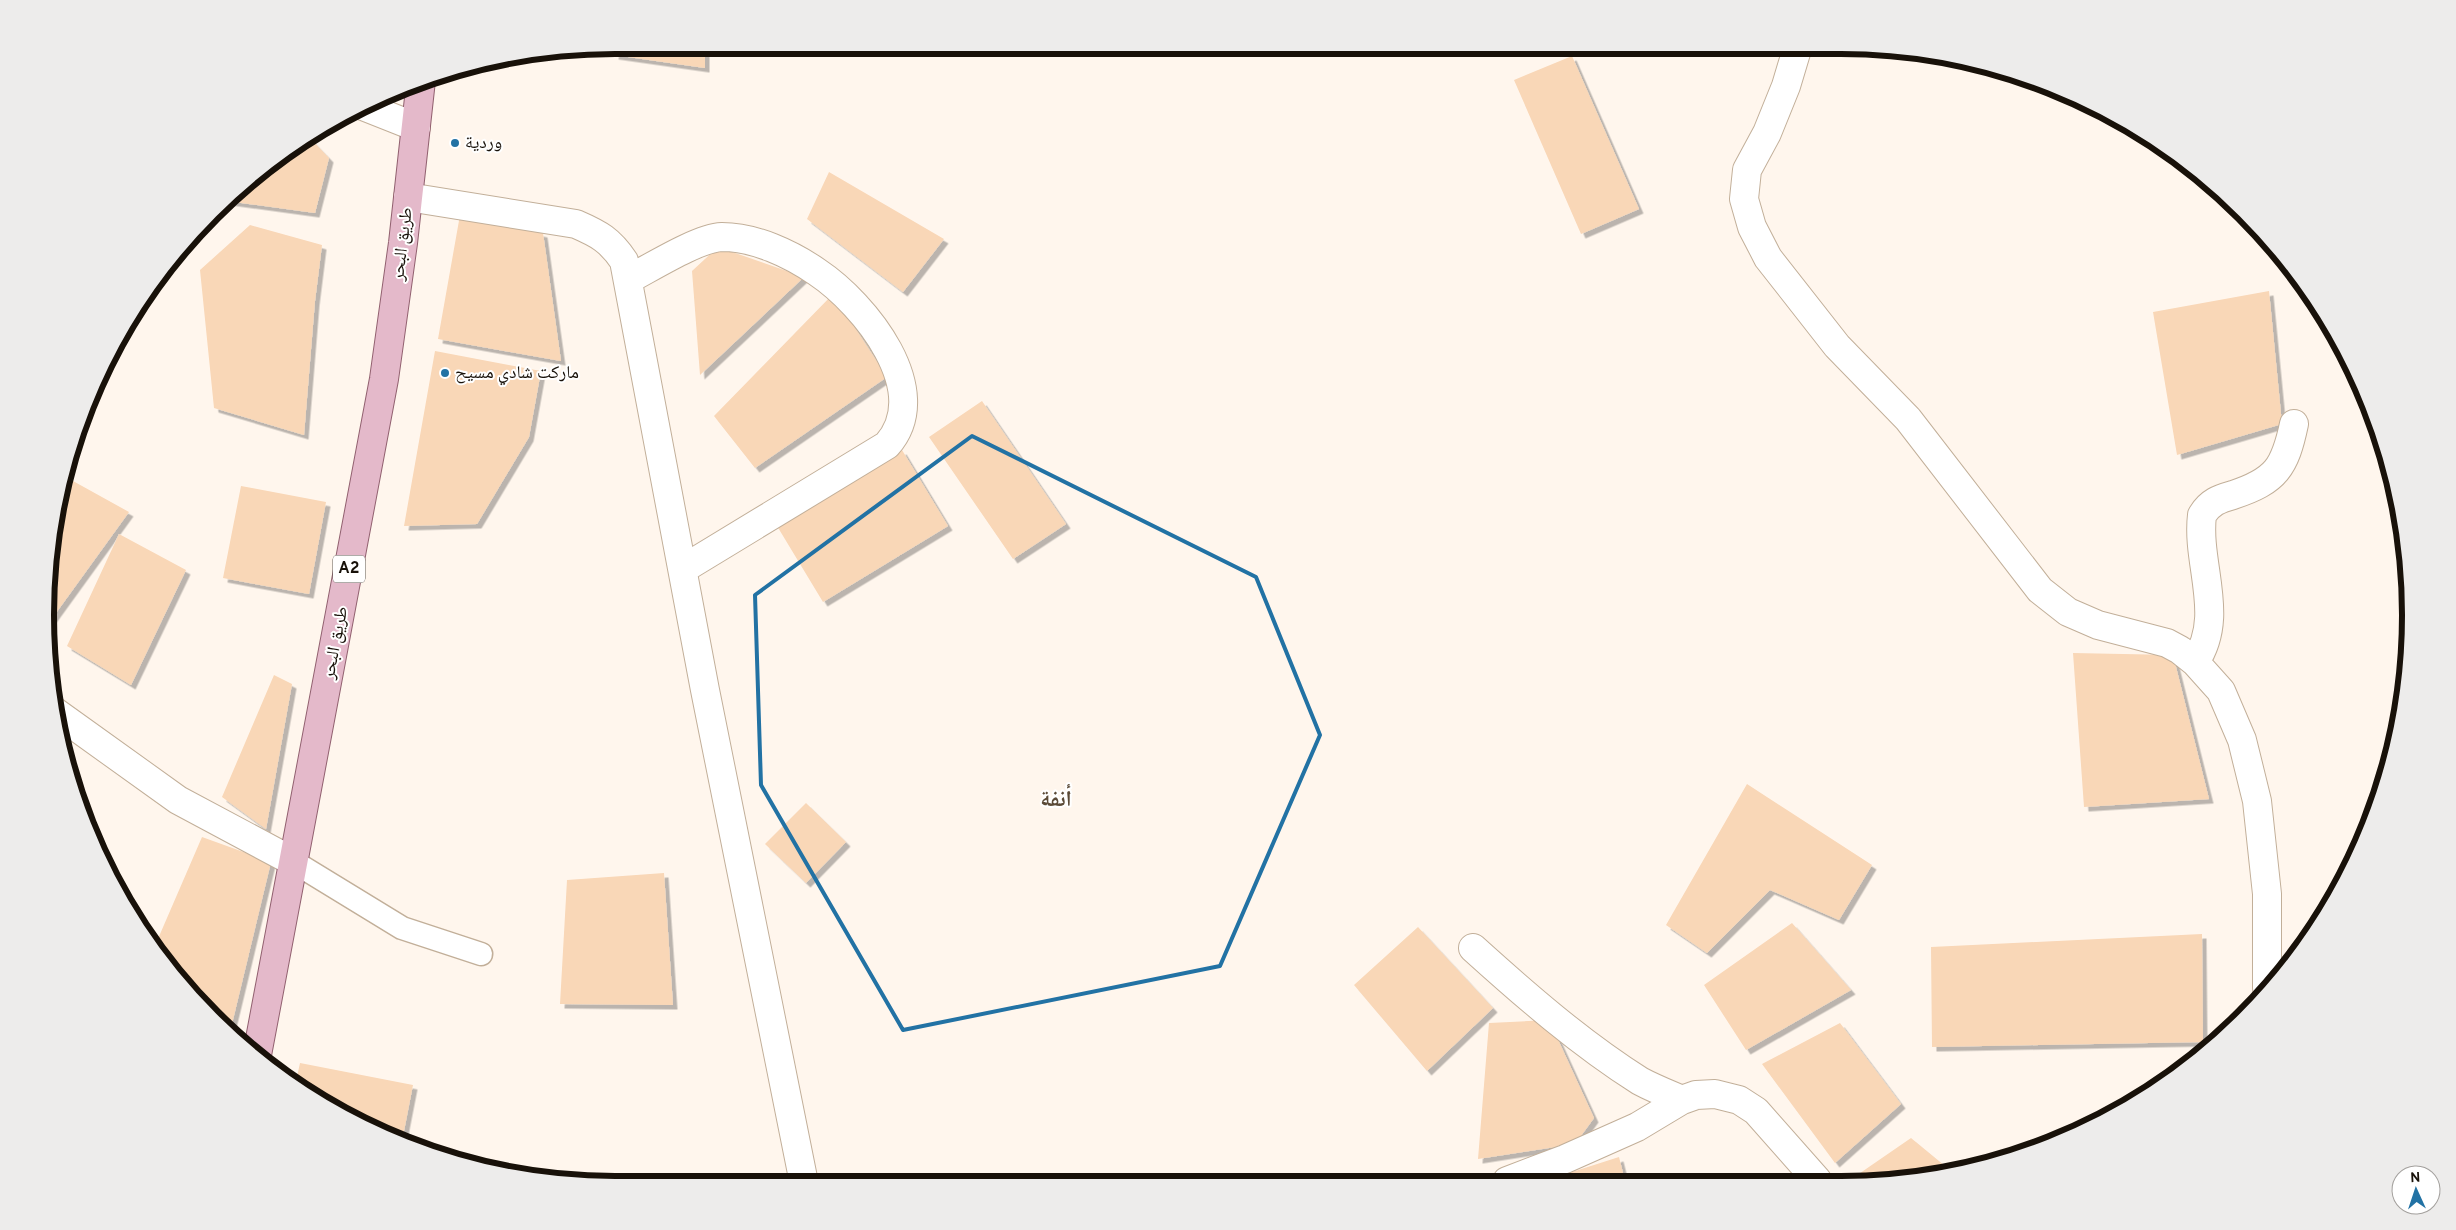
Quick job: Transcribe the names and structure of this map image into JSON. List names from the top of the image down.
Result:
{
  "streets": {
    "main road": ["طريق البحر", "A2"]
  },
  "districts": ["أنفة"],
  "places": ["وردية", "ماركت شادي مسيح"],
  "north": "top"
}
